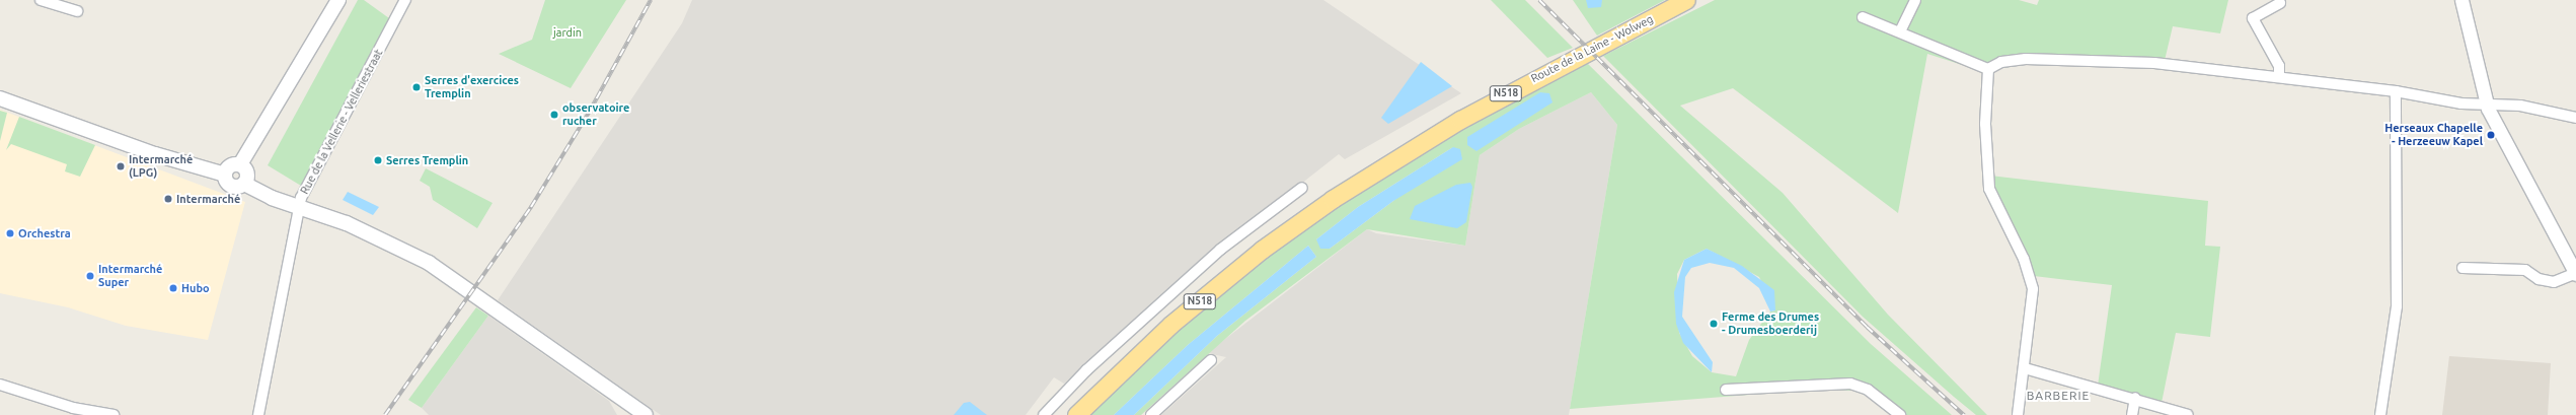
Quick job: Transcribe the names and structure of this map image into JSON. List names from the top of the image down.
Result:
{
  "streets": {
    "highway": ["Route de la Laine - Wolweg", "N518"],
    "street": ["Rue de la Vellerie - Velleriestraat"]
  },
  "districts": ["BARBERIE"],
  "parks": ["jardin"],
  "places": [
    "Serres d'exercices Tremplin",
    "observatoire rucher",
    "Herseaux Chapelle - Herzeeuw Kapel",
    "Serres Tremplin",
    "Intermarché (LPG)",
    "Intermarché",
    "Orchestra",
    "Intermarché Super",
    "Hubo",
    "Ferme des Drumes - Drumesboerderij"
  ]
}
